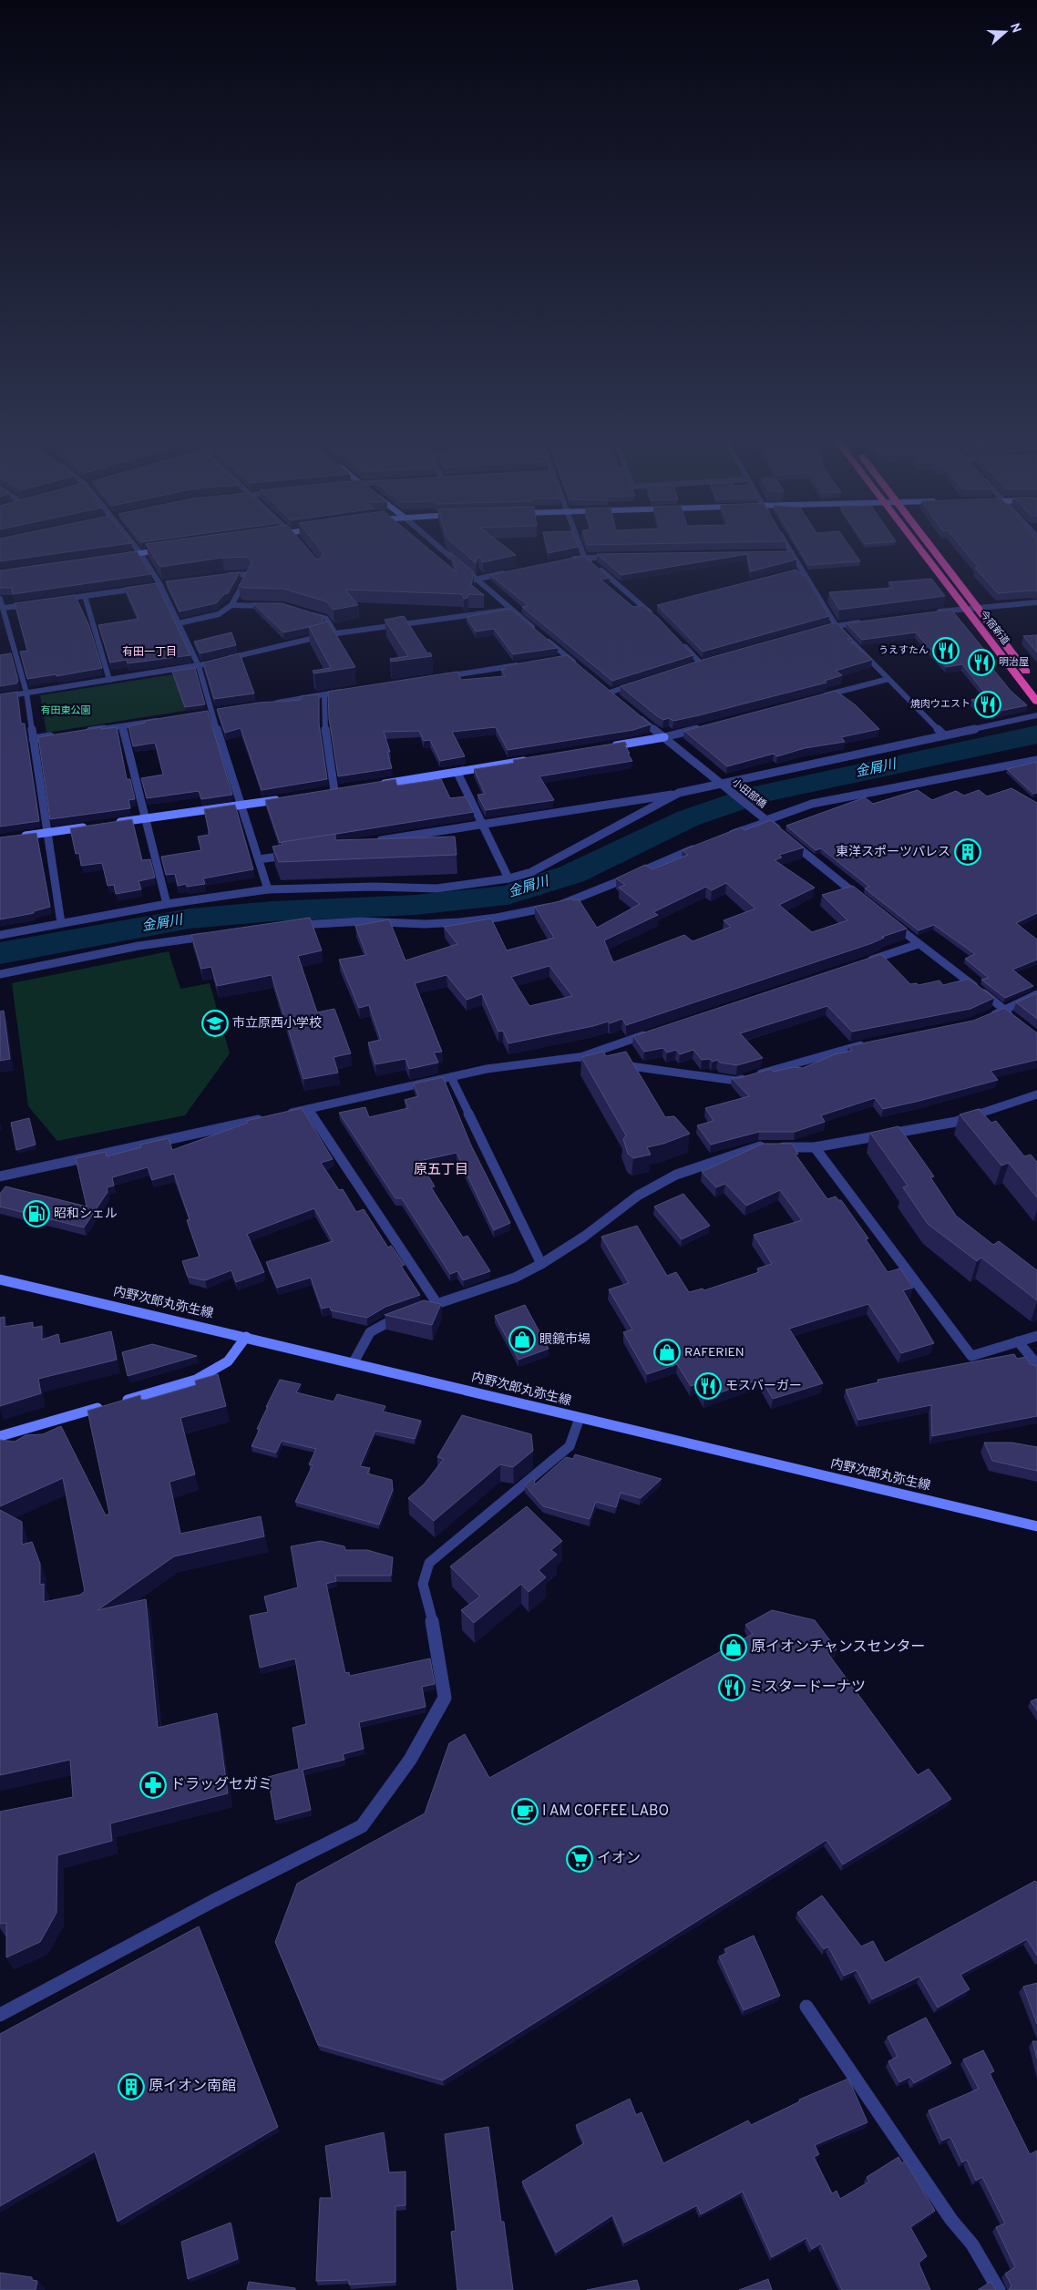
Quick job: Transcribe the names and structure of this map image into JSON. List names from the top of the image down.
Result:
{
  "streets": {
    "highway": ["今宿新道"],
    "street": ["小田部橋", "内野次郎丸弥生線"]
  },
  "districts": ["有田一丁目", "原五丁目"],
  "water": ["金屑川"],
  "parks": ["有田東公園"],
  "places": {
    "restaurant": [
      "うえすたん",
      "明治屋",
      "焼肉ウエスト",
      "モスバーガー",
      "ミスタードーナツ"
    ],
    "building": ["東洋スポーツパレス", "原イオン南館"],
    "school or university": ["市立原西小学校"],
    "fuel station": ["昭和シェル"],
    "shop": ["眼鏡市場", "RAFERIEN", "原イオンチャンスセンター"],
    "pharmacy": ["ドラッグセガミ"],
    "cafe": ["I AM COFFEE LABO"],
    "supermarket": ["イオン"]
  },
  "north": "right"
}
